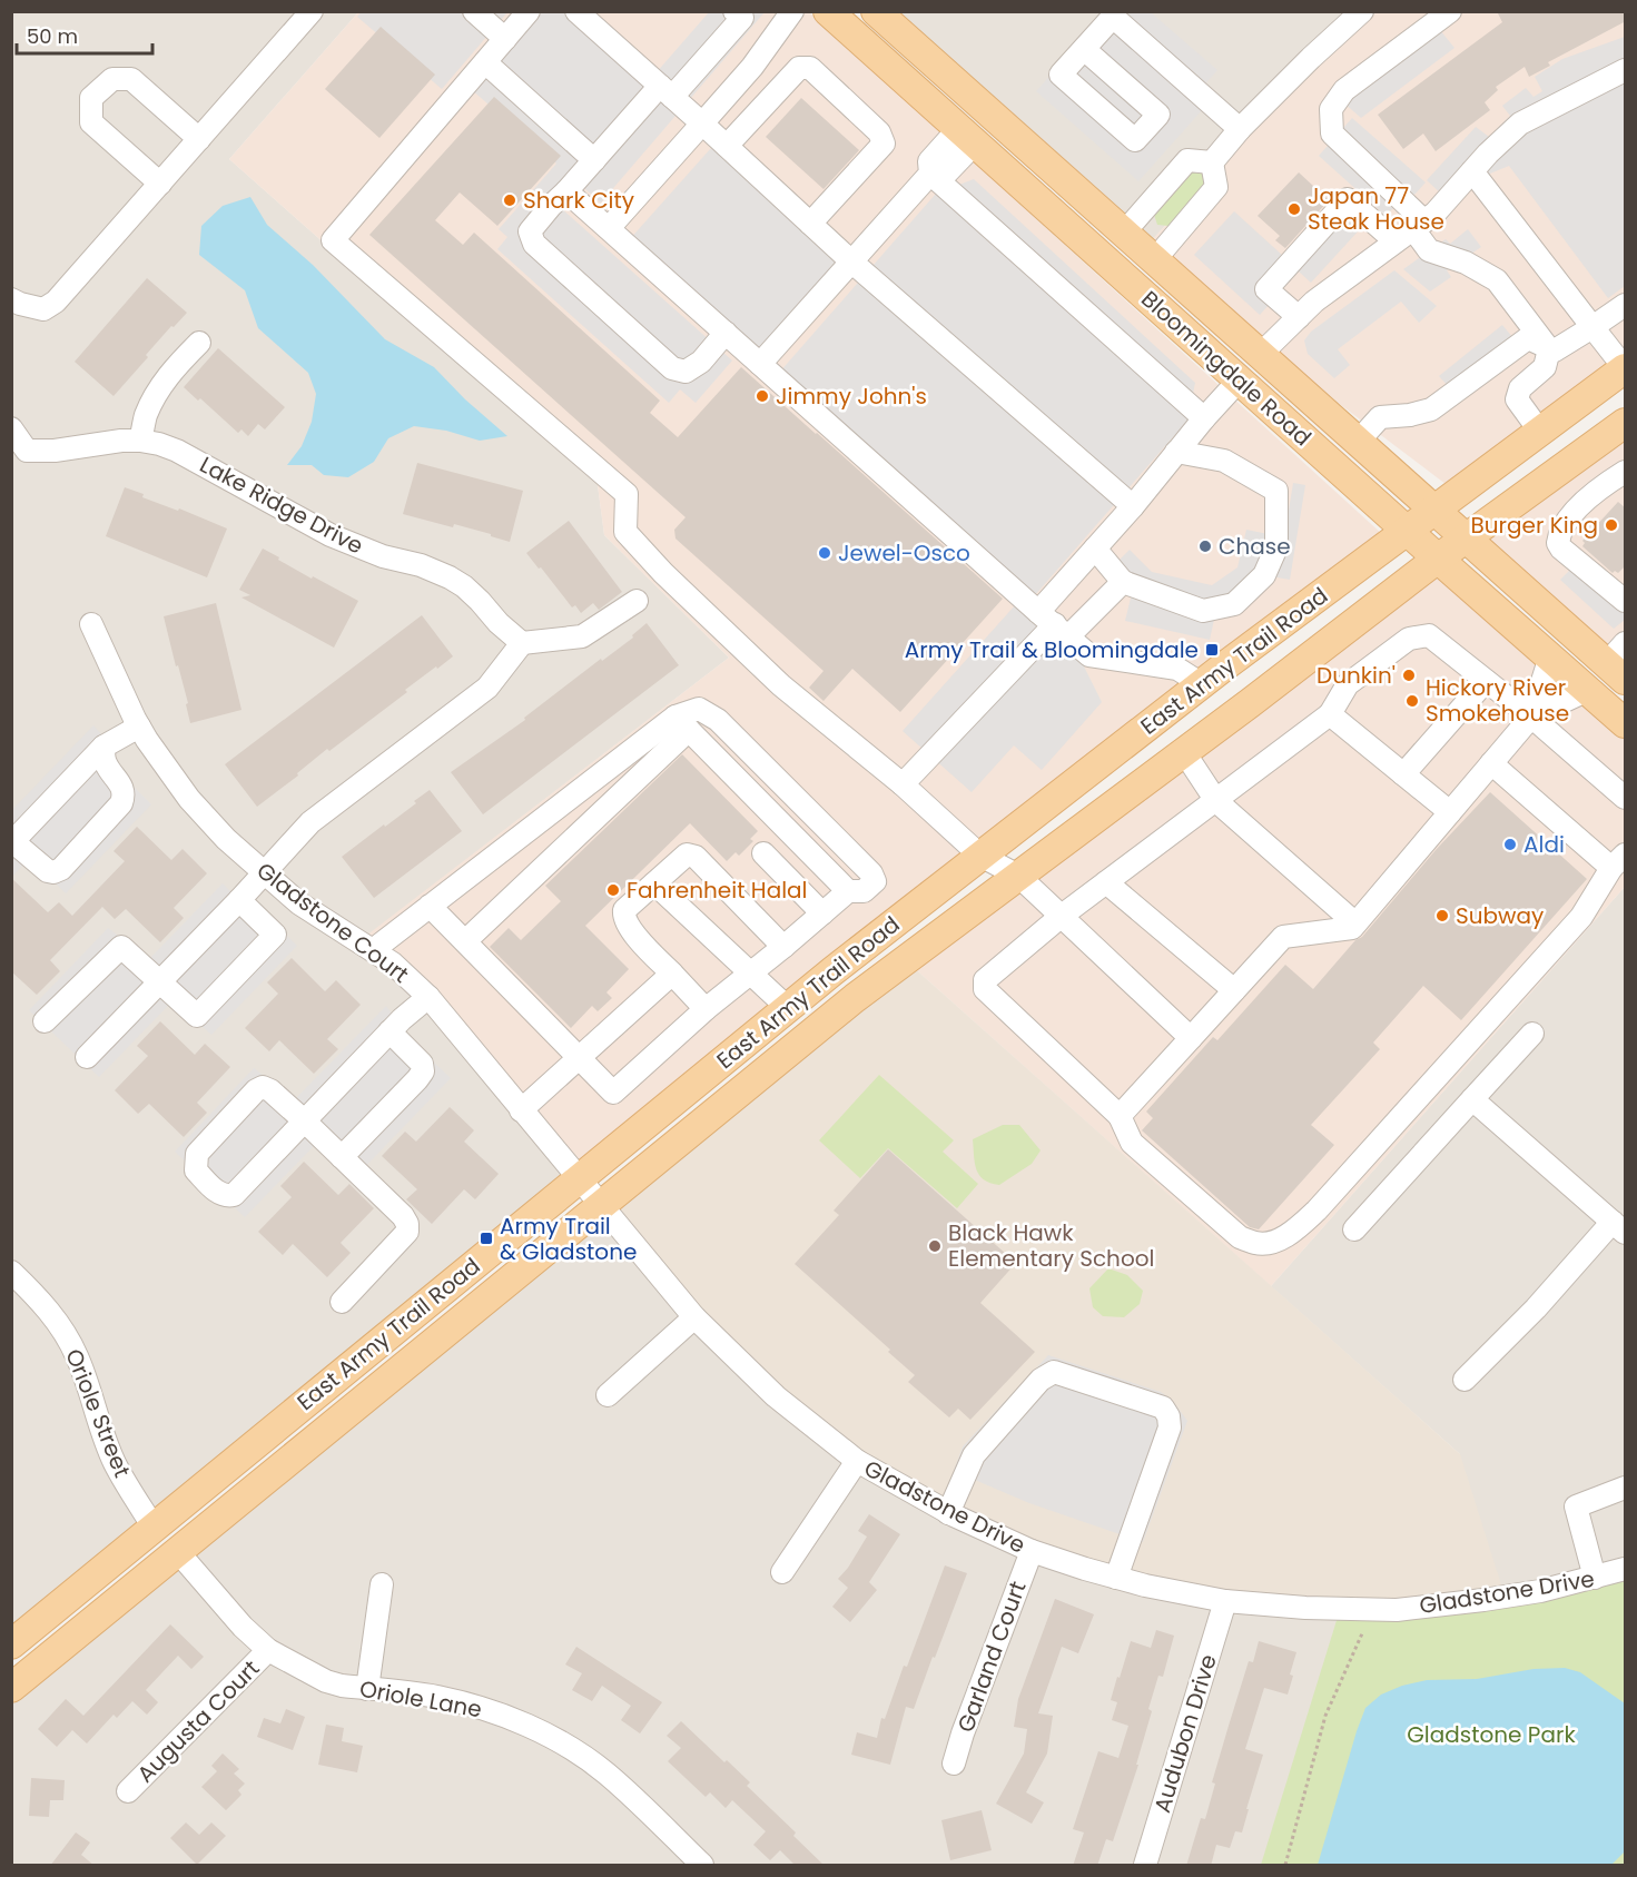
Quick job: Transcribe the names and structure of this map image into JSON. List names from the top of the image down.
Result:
{
  "streets": {
    "main road": ["Bloomingdale Road", "East Army Trail Road"],
    "street": [
      "Lake Ridge Drive",
      "Gladstone Court",
      "Oriole Street",
      "Gladstone Drive",
      "Garland Court",
      "Oriole Lane",
      "Augusta Court",
      "Audubon Drive"
    ]
  },
  "crossings": [
    ["Bloomingdale Road", "East Army Trail Road"],
    ["East Army Trail Road", "Gladstone Court"],
    ["East Army Trail Road", "Oriole Street"],
    ["East Army Trail Road", "Gladstone Drive"],
    ["East Army Trail Road", "Oriole Lane"],
    ["Gladstone Court", "Gladstone Drive"],
    ["Gladstone Drive", "Garland Court"],
    ["Gladstone Drive", "Audubon Drive"],
    ["Oriole Lane", "Augusta Court"]
  ],
  "parks": ["Gladstone Park"],
  "places": {
    "other": [
      "Shark City",
      "Japan 77 Steak House",
      "Jimmy John's",
      "Burger King",
      "Chase",
      "Jewel-Osco",
      "Dunkin'",
      "Hickory River Smokehouse",
      "Aldi",
      "Fahrenheit Halal",
      "Subway",
      "Black Hawk Elementary School"
    ],
    "transit": ["Army Trail & Bloomingdale", "Army Trail & Gladstone"]
  },
  "scale_bar": "50 m"
}
